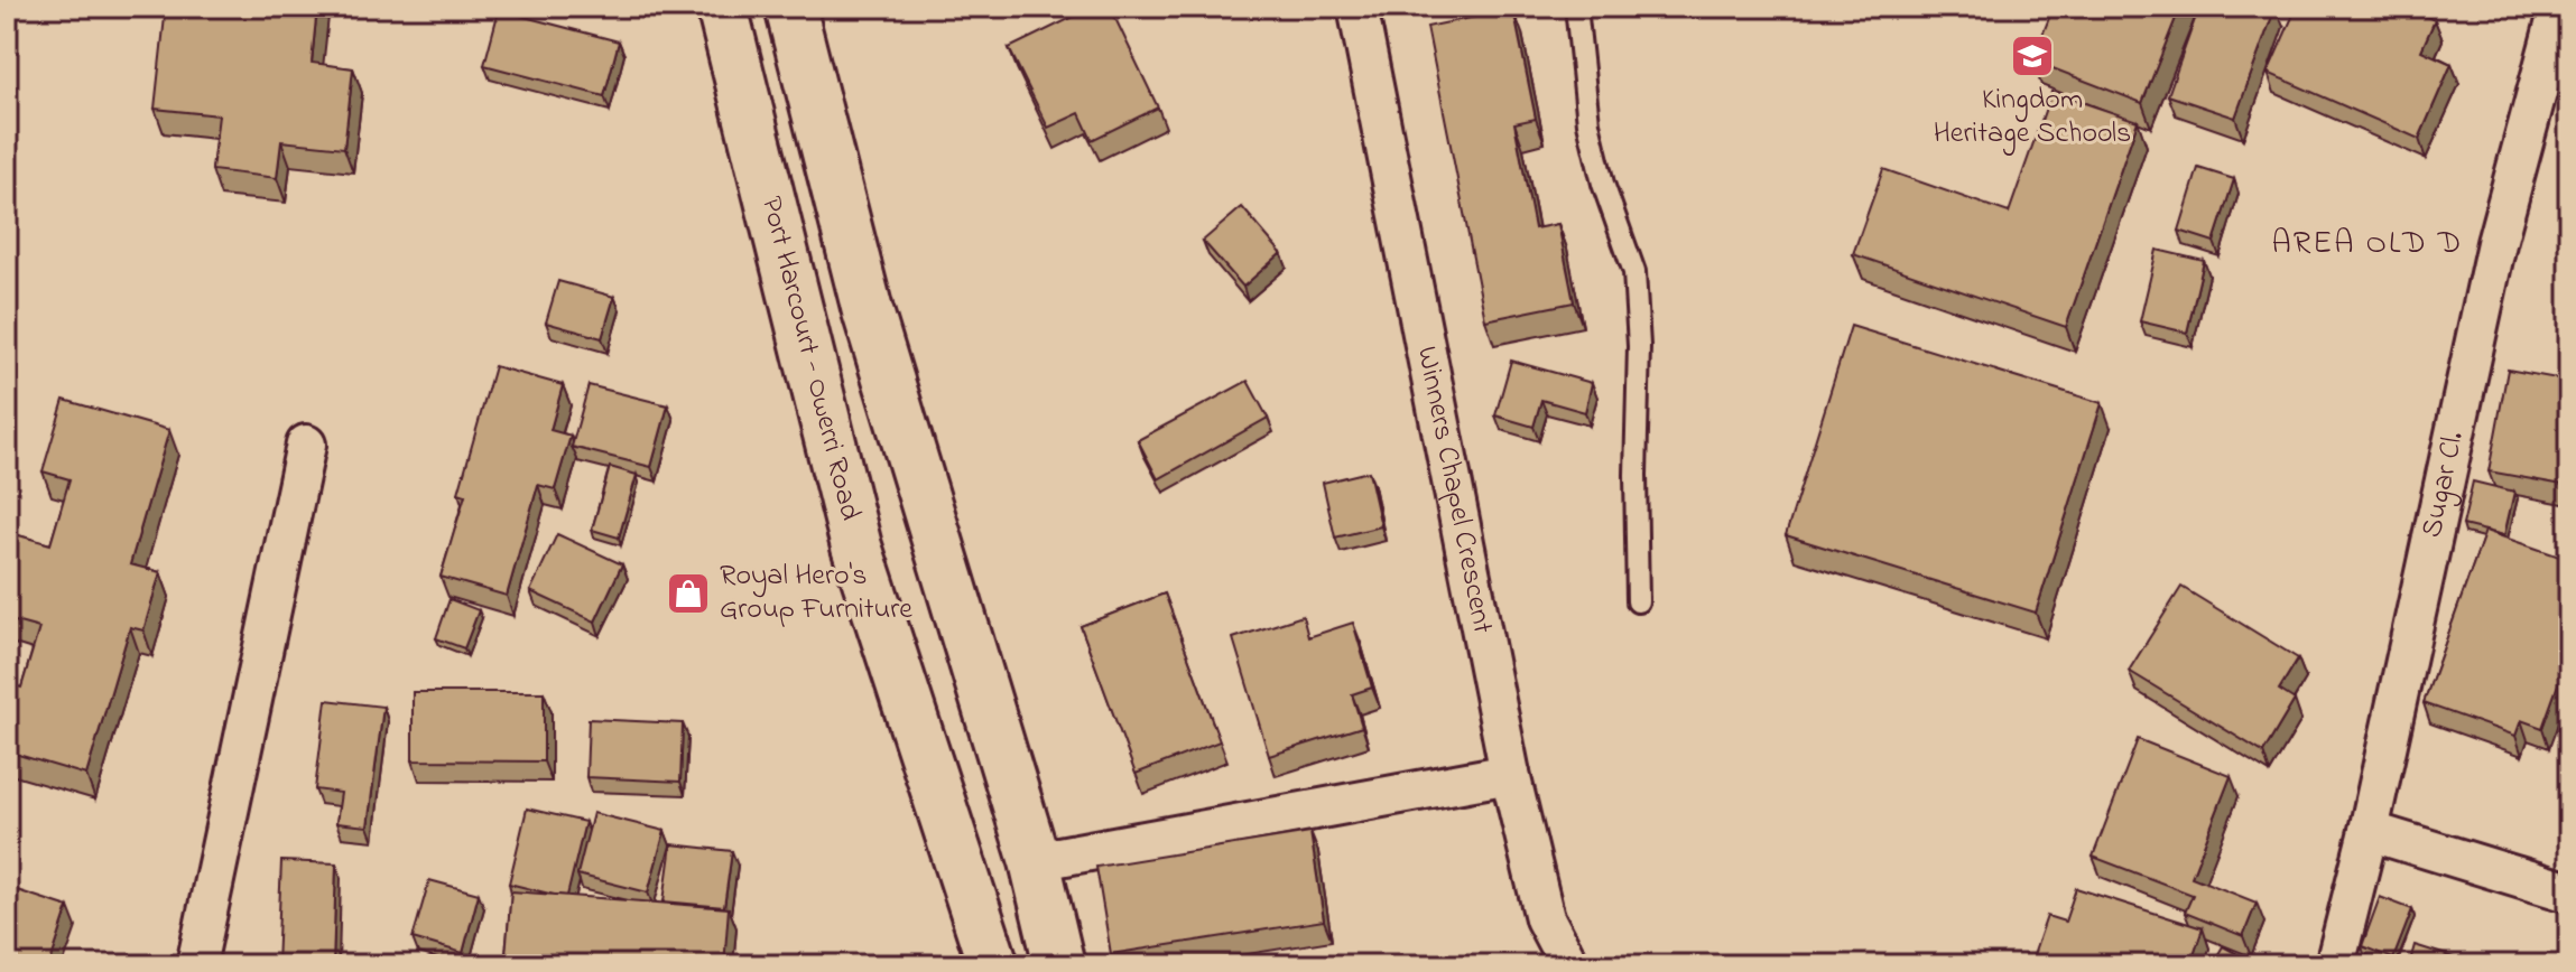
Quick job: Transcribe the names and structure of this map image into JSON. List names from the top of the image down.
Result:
{
  "streets": {
    "main road": ["Port Harcourt - Owerri Road"],
    "street": ["Sugar Cl.", "Winners Chapel Crescent"]
  },
  "districts": ["AREA OLD D"],
  "places": {
    "school or university": ["Kingdom Heritage Schools"],
    "shop": ["Royal Hero's Group Furniture"]
  }
}
